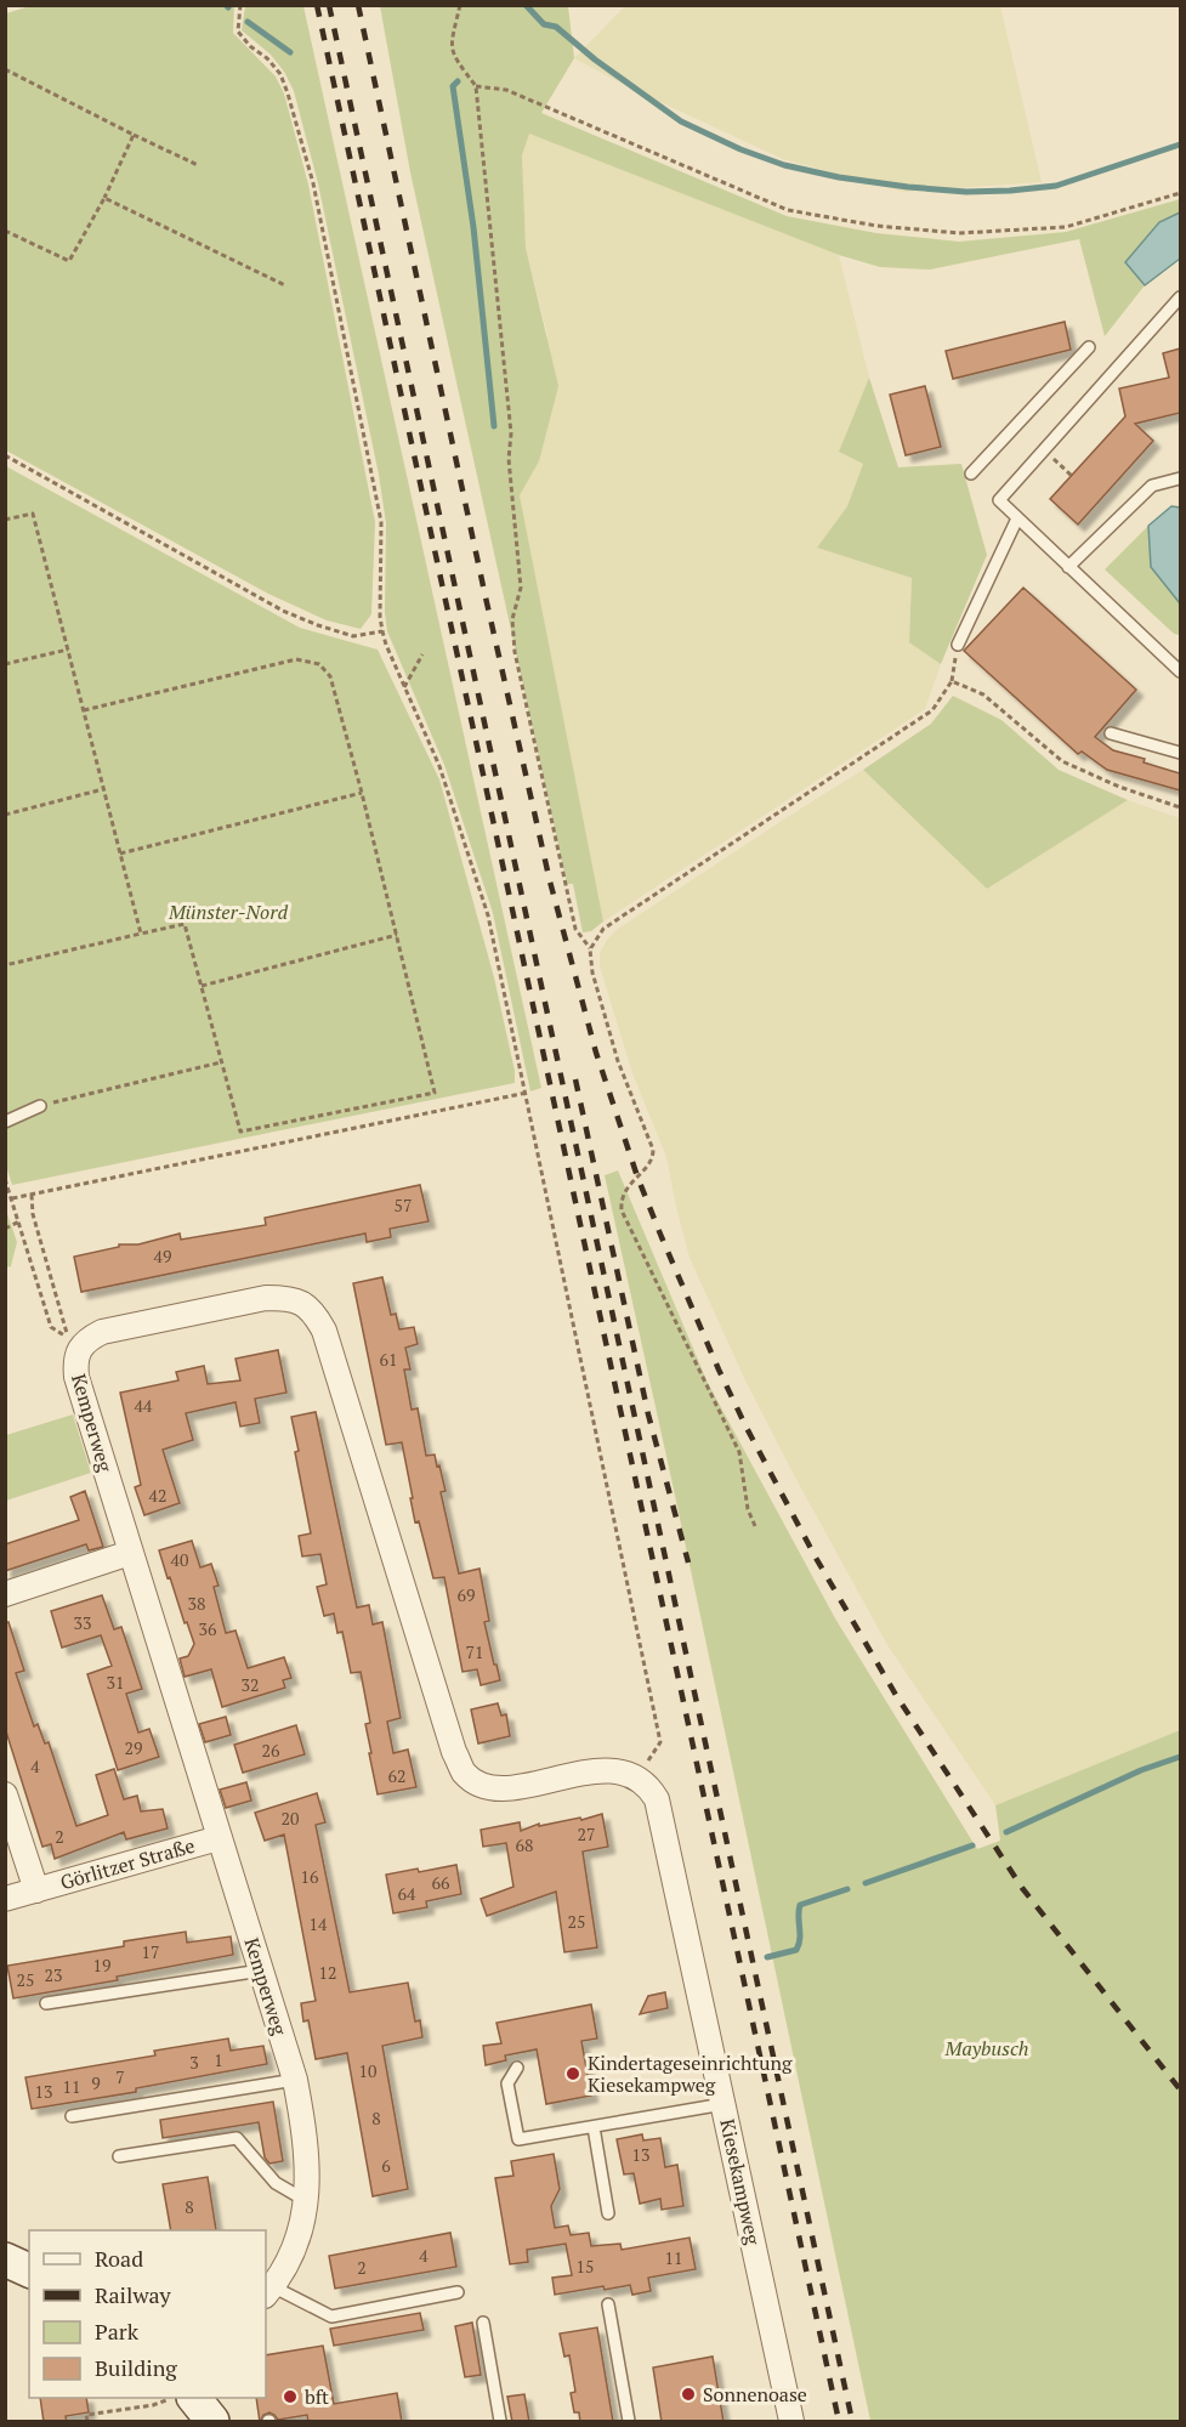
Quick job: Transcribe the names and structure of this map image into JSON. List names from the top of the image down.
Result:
{
  "streets": {
    "street": ["Kemperweg", "Görlitzer Straße", "Kiesekampweg"]
  },
  "crossings": [
    ["Kemperweg", "Görlitzer Straße"],
    ["Kemperweg", "Kiesekampweg"]
  ],
  "parks": ["Münster-Nord", "Maybusch"],
  "places": ["Kindertageseinrichtung Kiesekampweg", "Sonnenoase", "bft"],
  "house_numbers": [
    "57",
    "49",
    "61",
    "44",
    "42",
    "40",
    "69",
    "38",
    "33",
    "36",
    "71",
    "31",
    "32",
    "29",
    "26",
    "4",
    "62",
    "20",
    "27",
    "2",
    "68",
    "16",
    "66",
    "64",
    "25",
    "14",
    "17",
    "19",
    "12",
    "23",
    "25",
    "1",
    "3",
    "10",
    "7",
    "9",
    "11",
    "13",
    "8",
    "13",
    "6",
    "8",
    "4",
    "11",
    "15",
    "2"
  ],
  "legend": [
    "Road",
    "Railway",
    "Park",
    "Building"
  ]
}
